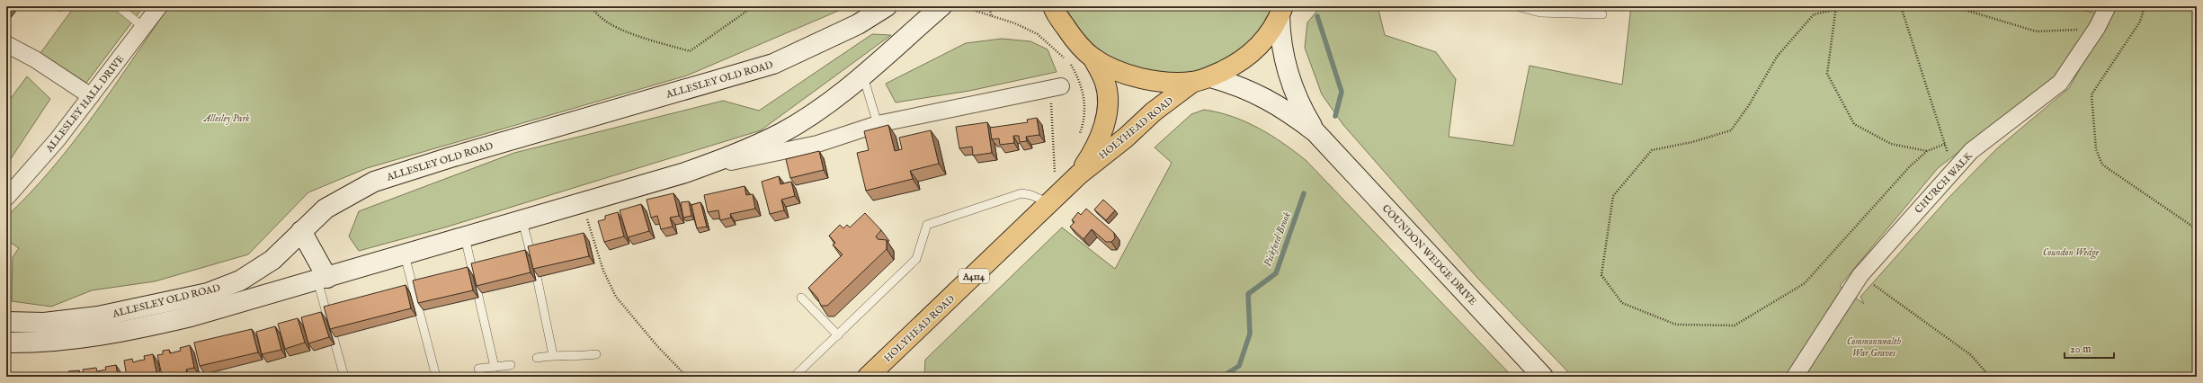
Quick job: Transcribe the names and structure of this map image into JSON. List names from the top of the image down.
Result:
{
  "streets": {
    "highway": ["HOLYHEAD ROAD", "A4114"],
    "main road": ["ALLESLEY OLD ROAD", "COUNDON WEDGE DRIVE"],
    "street": ["ALLESLEY HALL DRIVE", "CHURCH WALK"]
  },
  "crossings": [
    ["HOLYHEAD ROAD", "COUNDON WEDGE DRIVE"]
  ],
  "water": ["Pickford Brook"],
  "parks": ["Allesley Park", "Coundon Wedge", "Commonwealth War Graves"],
  "scale_bar": "20 m"
}
